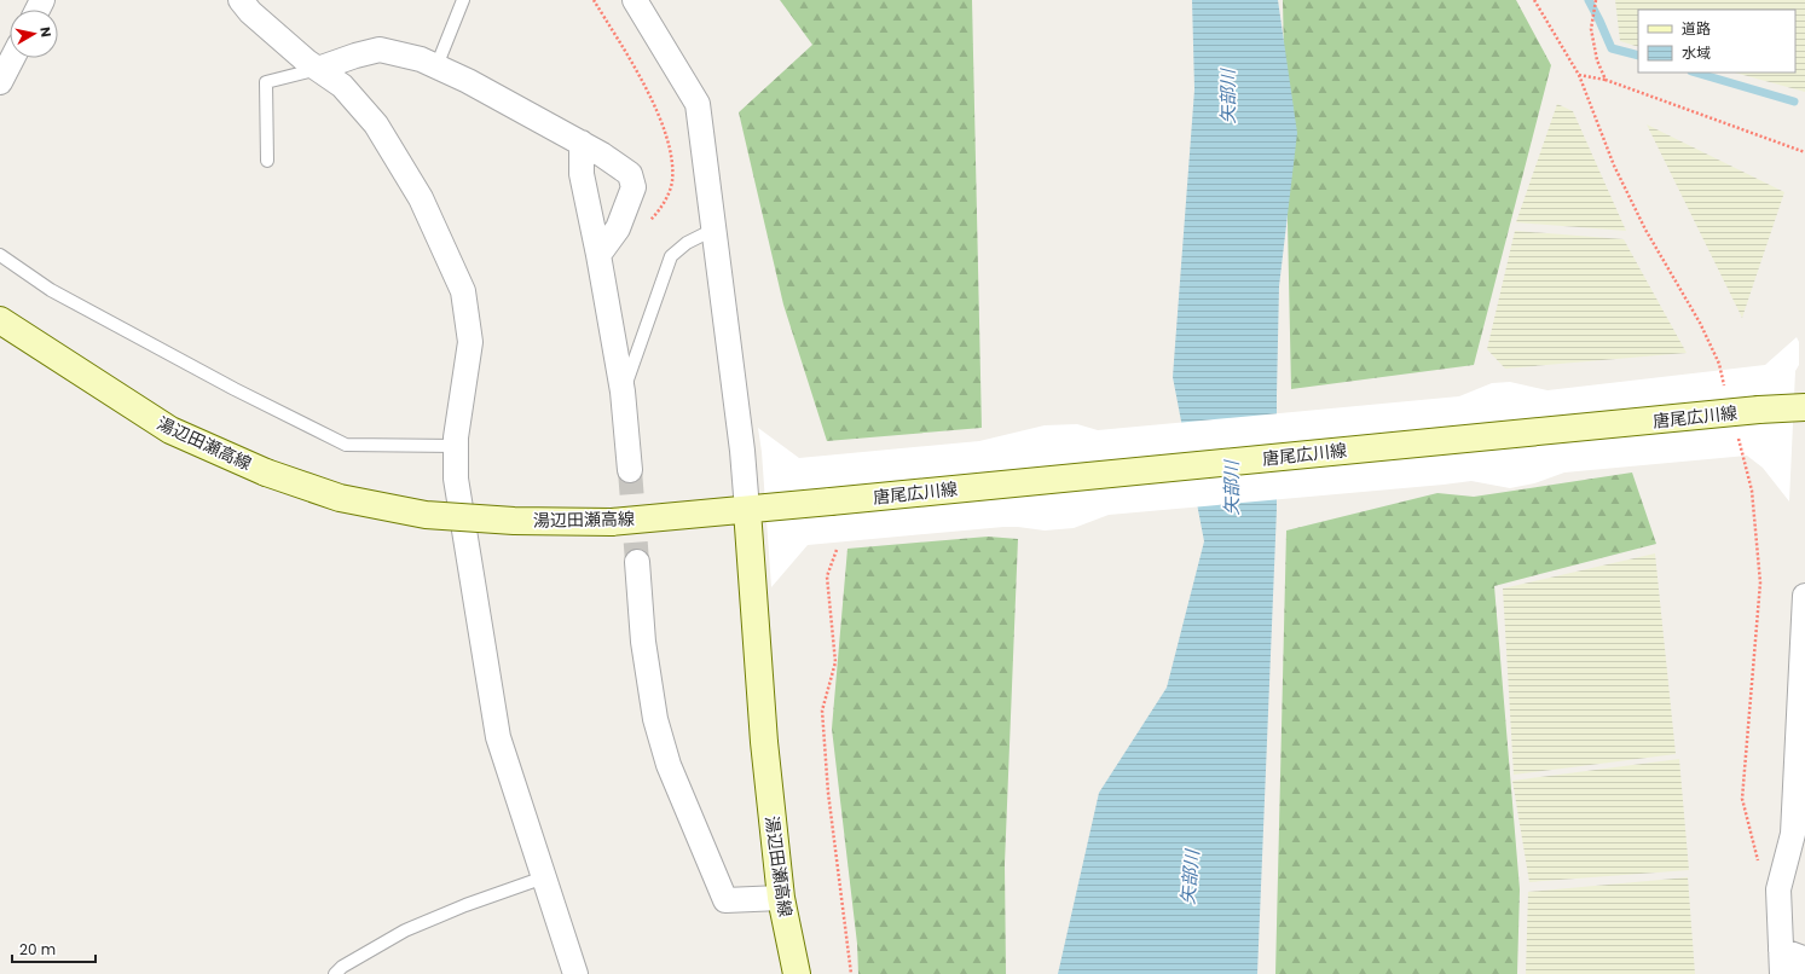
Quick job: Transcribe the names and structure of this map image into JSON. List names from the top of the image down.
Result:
{
  "streets": {
    "main road": ["唐尾広川線", "湯辺田瀬高線"]
  },
  "crossings": [
    ["唐尾広川線", "湯辺田瀬高線"]
  ],
  "water": ["矢部川"],
  "legend": ["道路", "水域"],
  "scale_bar": "20 m",
  "north": "right"
}
